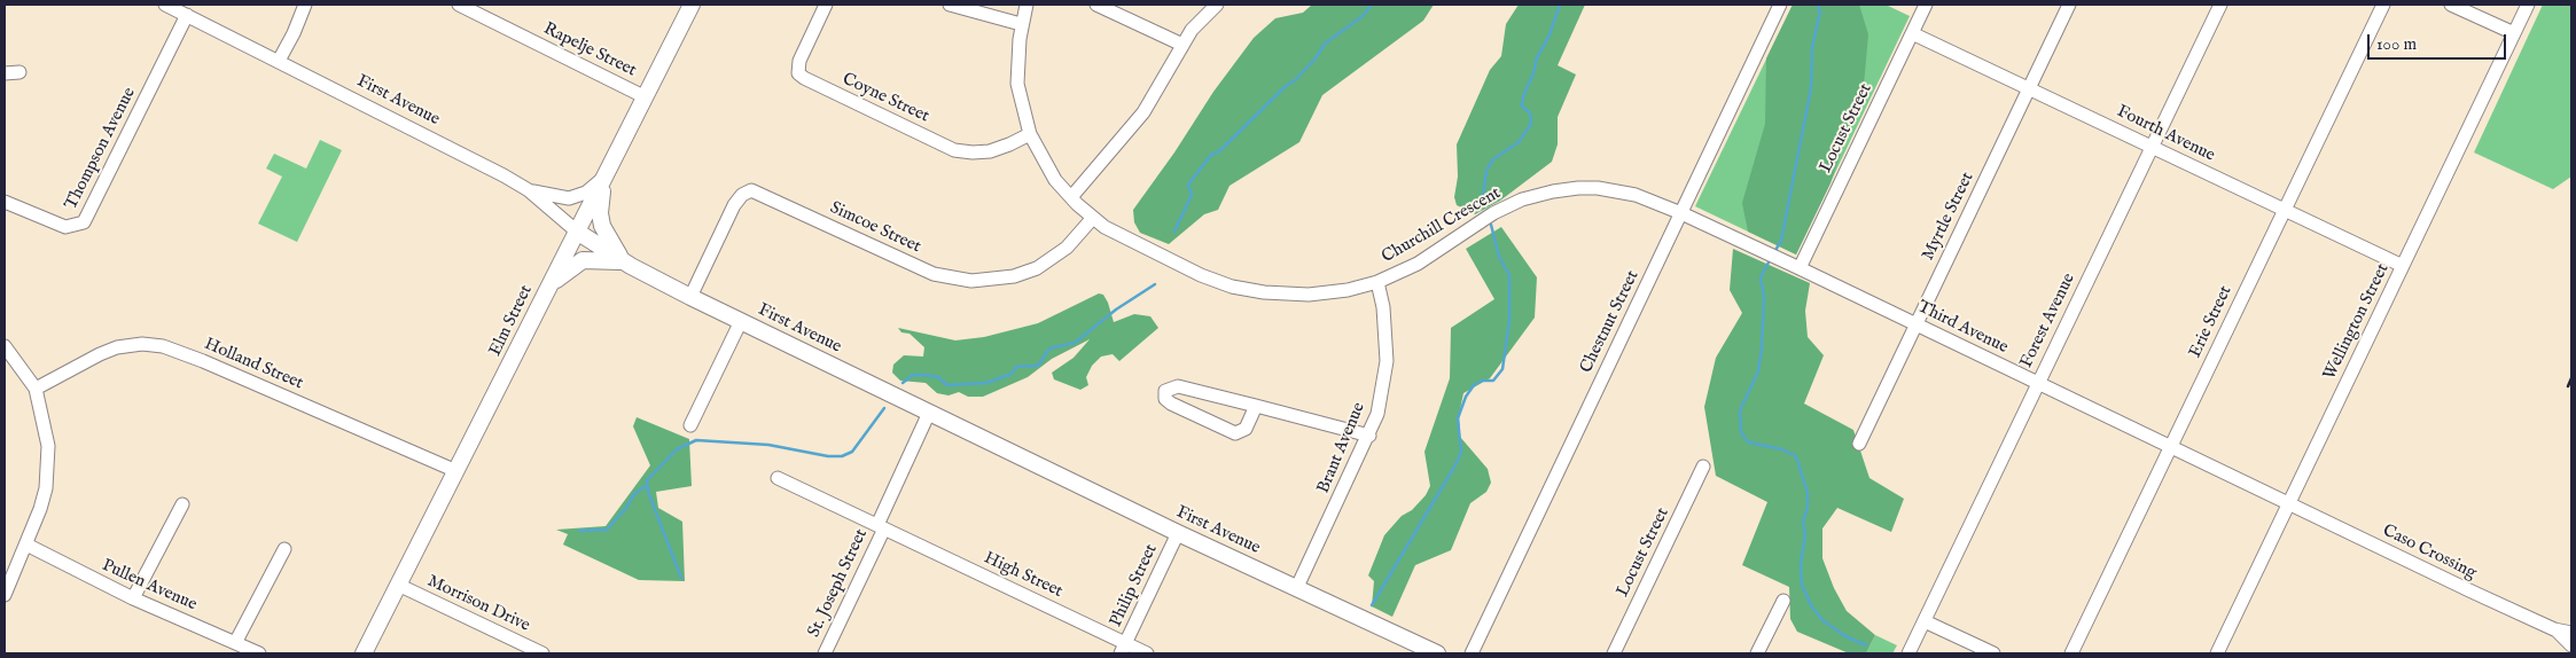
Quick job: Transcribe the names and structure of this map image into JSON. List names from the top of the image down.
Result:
{
  "streets": {
    "main road": ["First Avenue", "Elm Street"],
    "street": [
      "Rapelje Street",
      "Coyne Street",
      "Locust Street",
      "Fourth Avenue",
      "Thompson Avenue",
      "Myrtle Street",
      "Churchill Crescent",
      "Simcoe Street",
      "Forest Avenue",
      "Chestnut Street",
      "Erie Street",
      "Wellington Street",
      "Third Avenue",
      "Holland Street",
      "Brant Avenue",
      "Caso Crossing",
      "High Street",
      "St. Joseph Street",
      "Pullen Avenue",
      "Philip Street",
      "Morrison Drive"
    ]
  },
  "crossings": [
    ["Rapelje Street", "Elm Street"],
    ["Coyne Street", "Churchill Crescent"],
    ["First Avenue", "Thompson Avenue"],
    ["First Avenue", "Simcoe Street"],
    ["First Avenue", "Elm Street"],
    ["First Avenue", "Brant Avenue"],
    ["First Avenue", "St. Joseph Street"],
    ["First Avenue", "Philip Street"],
    ["Locust Street", "Fourth Avenue"],
    ["Locust Street", "Third Avenue"],
    ["Fourth Avenue", "Myrtle Street"],
    ["Fourth Avenue", "Forest Avenue"],
    ["Fourth Avenue", "Erie Street"],
    ["Fourth Avenue", "Wellington Street"],
    ["Myrtle Street", "Third Avenue"],
    ["Churchill Crescent", "Simcoe Street"],
    ["Churchill Crescent", "Chestnut Street"],
    ["Churchill Crescent", "Third Avenue"],
    ["Churchill Crescent", "Brant Avenue"],
    ["Elm Street", "Holland Street"],
    ["Elm Street", "Morrison Drive"],
    ["Forest Avenue", "Third Avenue"],
    ["Chestnut Street", "Third Avenue"],
    ["Erie Street", "Third Avenue"],
    ["Wellington Street", "Third Avenue"],
    ["Wellington Street", "Caso Crossing"],
    ["Third Avenue", "Caso Crossing"],
    ["High Street", "St. Joseph Street"],
    ["High Street", "Philip Street"]
  ],
  "scale_bar": "100 m"
}
